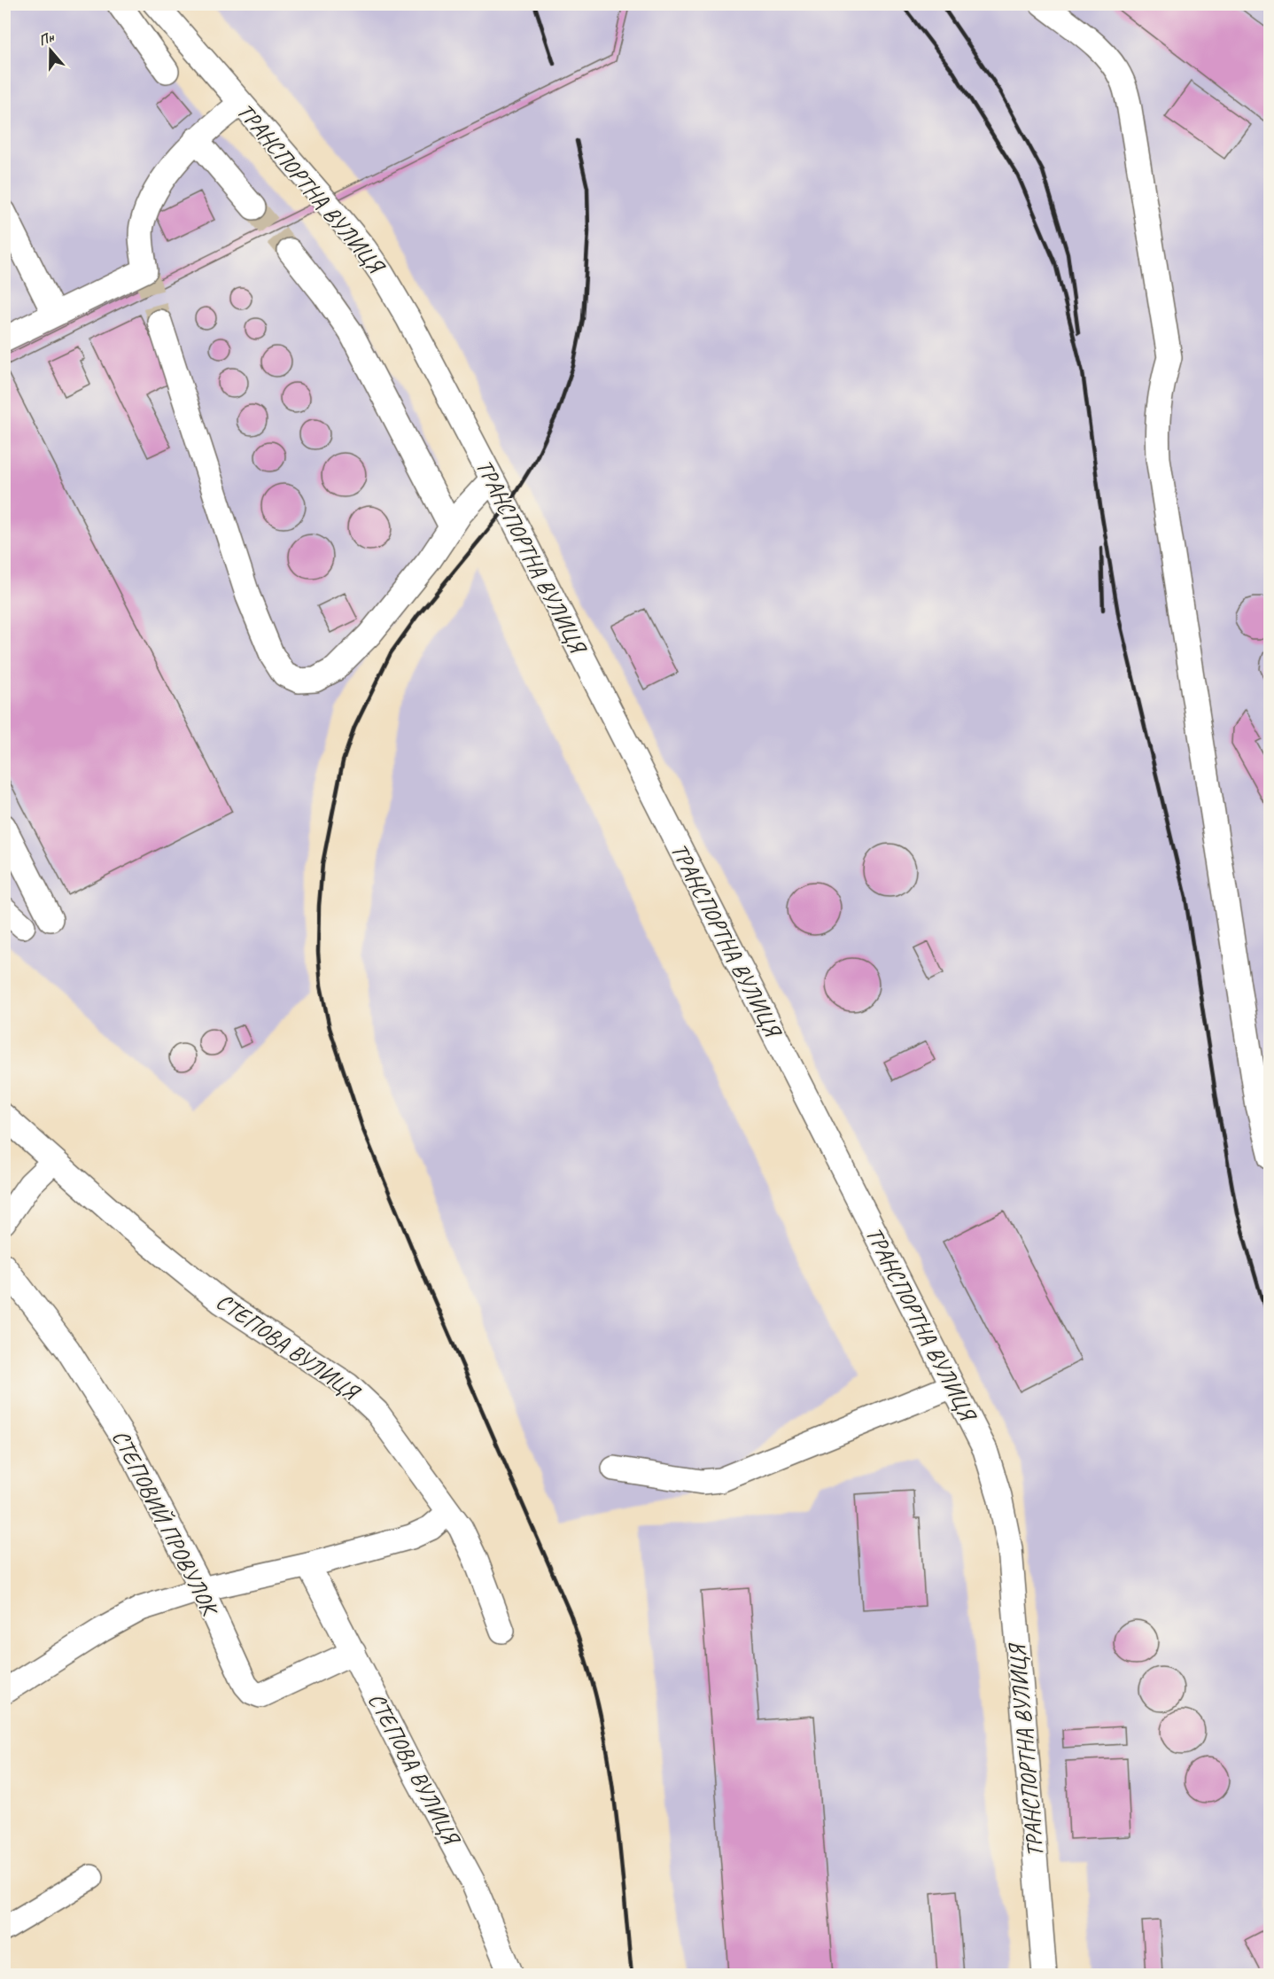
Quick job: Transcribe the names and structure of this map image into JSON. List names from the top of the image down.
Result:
{
  "streets": {
    "street": ["ТРАНСПОРТНА ВУЛИЦЯ", "СТЕПОВА ВУЛИЦЯ", "СТЕПОВИЙ ПРОВУЛОК"]
  },
  "crossings": [
    ["СТЕПОВА ВУЛИЦЯ", "СТЕПОВИЙ ПРОВУЛОК"]
  ],
  "north": "top"
}
